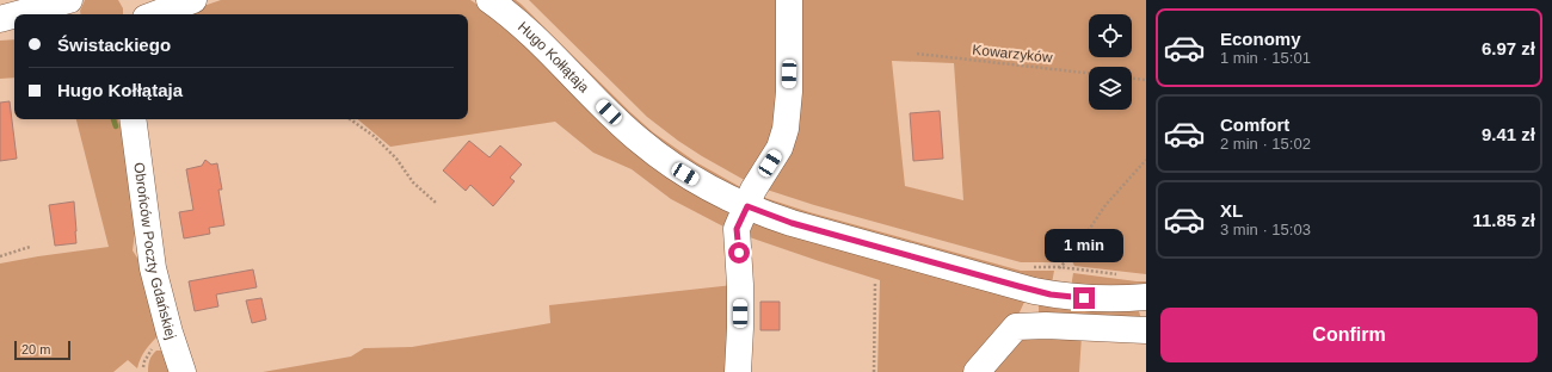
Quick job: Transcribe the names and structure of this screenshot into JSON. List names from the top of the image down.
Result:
{
  "streets": {
    "street": ["Hugo Kołłątaja", "Obrońców Poczty Gdańskiej"],
    "path": ["Kowarzyków"]
  },
  "scale_bar": "20 m",
  "page": {
    "list": [
      {
        "name": "Economy",
        "note": "1 min · 15:01",
        "value": "6.97 zł"
      },
      {
        "name": "Comfort",
        "note": "2 min · 15:02",
        "value": "9.41 zł"
      },
      {
        "name": "XL",
        "note": "3 min · 15:03",
        "value": "11.85 zł"
      }
    ],
    "banner": ["Świstackiego", "Hugo Kołłątaja"],
    "bubble": "1 min",
    "buttons": "Confirm",
    "scale": "20 m"
  }
}
